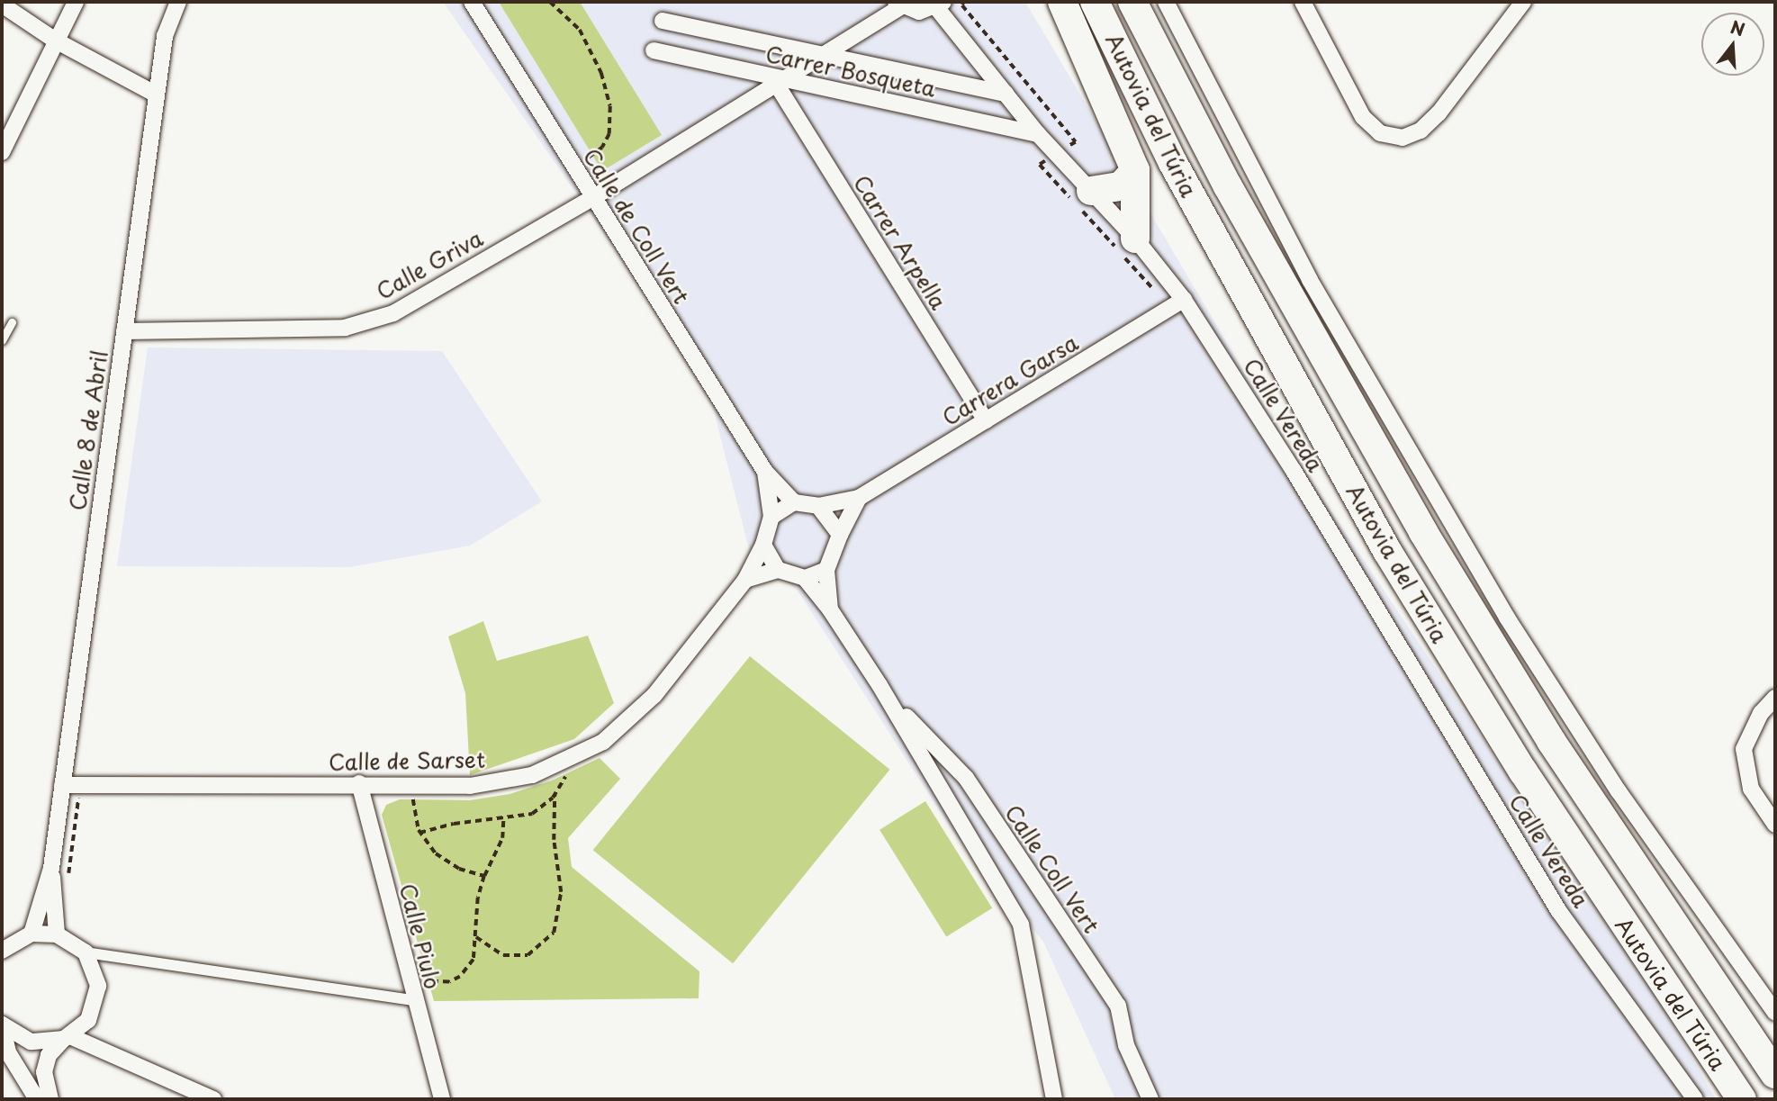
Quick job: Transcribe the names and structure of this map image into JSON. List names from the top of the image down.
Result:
{
  "streets": {
    "highway": ["Autovia del Túria"],
    "street": [
      "Carrer Bosqueta",
      "Calle de Coll Vert",
      "Carrer Arpella",
      "Calle Griva",
      "Carrera Garsa",
      "Calle Vereda",
      "Calle 8 de Abril",
      "Calle de Sarset",
      "Calle Coll Vert",
      "Calle Piulo"
    ]
  },
  "crossings": [
    ["Carrer Bosqueta", "Carrer Arpella"],
    ["Carrer Bosqueta", "Calle Griva"],
    ["Carrer Bosqueta", "Calle Vereda"],
    ["Calle de Coll Vert", "Calle Griva"],
    ["Calle de Coll Vert", "Carrera Garsa"],
    ["Calle de Coll Vert", "Calle de Sarset"],
    ["Calle de Coll Vert", "Calle Coll Vert"],
    ["Carrer Arpella", "Calle Griva"],
    ["Carrer Arpella", "Carrera Garsa"],
    ["Calle Griva", "Calle 8 de Abril"],
    ["Carrera Garsa", "Calle Vereda"],
    ["Carrera Garsa", "Calle de Sarset"],
    ["Carrera Garsa", "Calle Coll Vert"],
    ["Calle 8 de Abril", "Calle de Sarset"],
    ["Calle de Sarset", "Calle Coll Vert"],
    ["Calle de Sarset", "Calle Piulo"]
  ],
  "north": "top"
}
